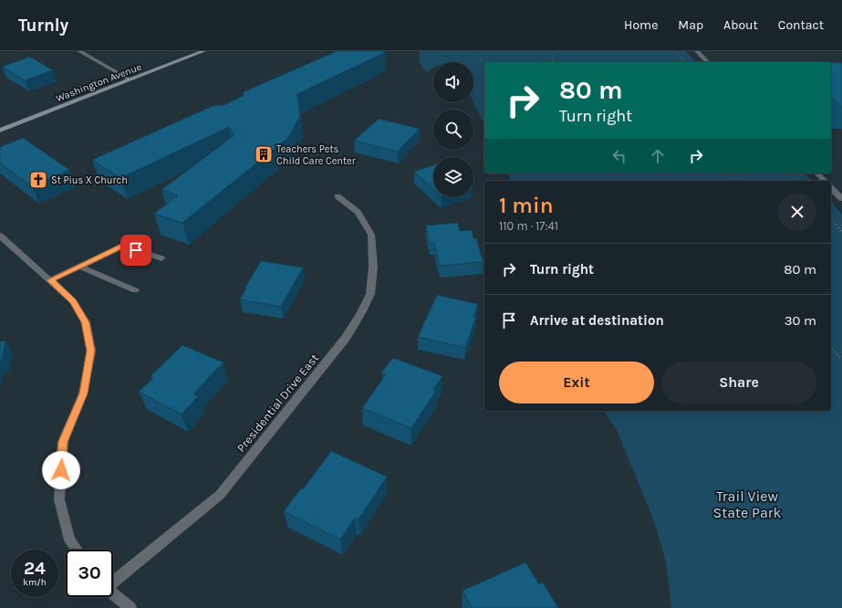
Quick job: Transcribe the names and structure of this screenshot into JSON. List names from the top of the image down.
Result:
{
  "streets": {
    "main road": ["Washington Avenue"],
    "street": ["Presidential Drive East"]
  },
  "parks": ["Trail View State Park"],
  "places": {
    "building": ["Teachers Pets Child Care Center"],
    "church": ["St Pius X Church"]
  },
  "page": {
    "header": "Turnly",
    "nav": [
      "Home",
      "Map",
      "About",
      "Contact"
    ],
    "turn": ["80 m", "Turn right"],
    "heading": ["1 min", "110 m · 17:41"],
    "list": [
      {
        "name": "Turn right",
        "value": "80 m"
      },
      {
        "name": "Arrive at destination",
        "value": "30 m"
      }
    ],
    "buttons": ["Exit", "Share"],
    "speed": "24 km/h",
    "limit": "30"
  }
}
